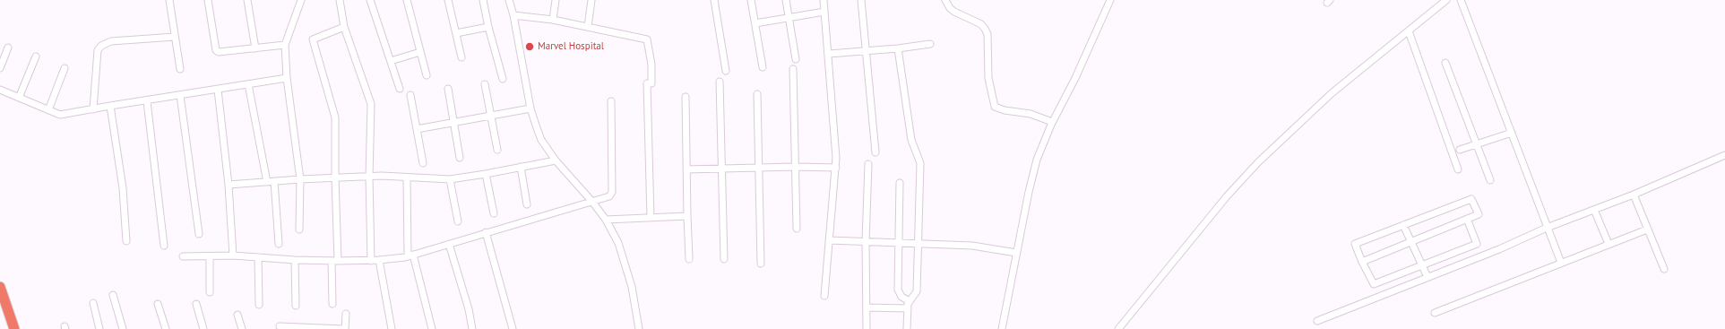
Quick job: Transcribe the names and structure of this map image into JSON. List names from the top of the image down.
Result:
{
  "places": ["Marvel Hospital"]
}
